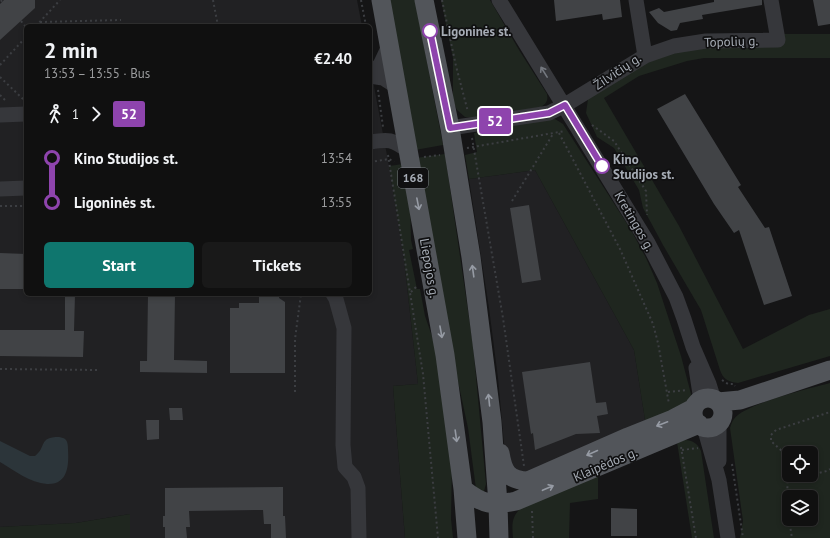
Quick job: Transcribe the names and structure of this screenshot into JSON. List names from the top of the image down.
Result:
{
  "streets": {
    "main road": ["168", "Liepojos g.", "Klaipėdos g."],
    "street": ["Topolių g.", "Žilvičių g.", "Kretingos g."]
  },
  "crossings": [
    ["Topolių g.", "Žilvičių g."],
    ["Žilvičių g.", "Kretingos g."]
  ],
  "one_way": ["Klaipėdos g."],
  "places": ["Ligoninės st.", "Kino Studijos st."],
  "lines": ["bus line 52"],
  "page": {
    "on_map": "52",
    "heading": ["2 min", "13:53 – 13:55 · Bus", "€2.40"],
    "legs": ["1", "52"],
    "list": [
      {
        "name": "Kino Studijos st.",
        "value": "13:54"
      },
      {
        "name": "Ligoninės st.",
        "value": "13:55"
      }
    ],
    "buttons": ["Start", "Tickets"]
  }
}
